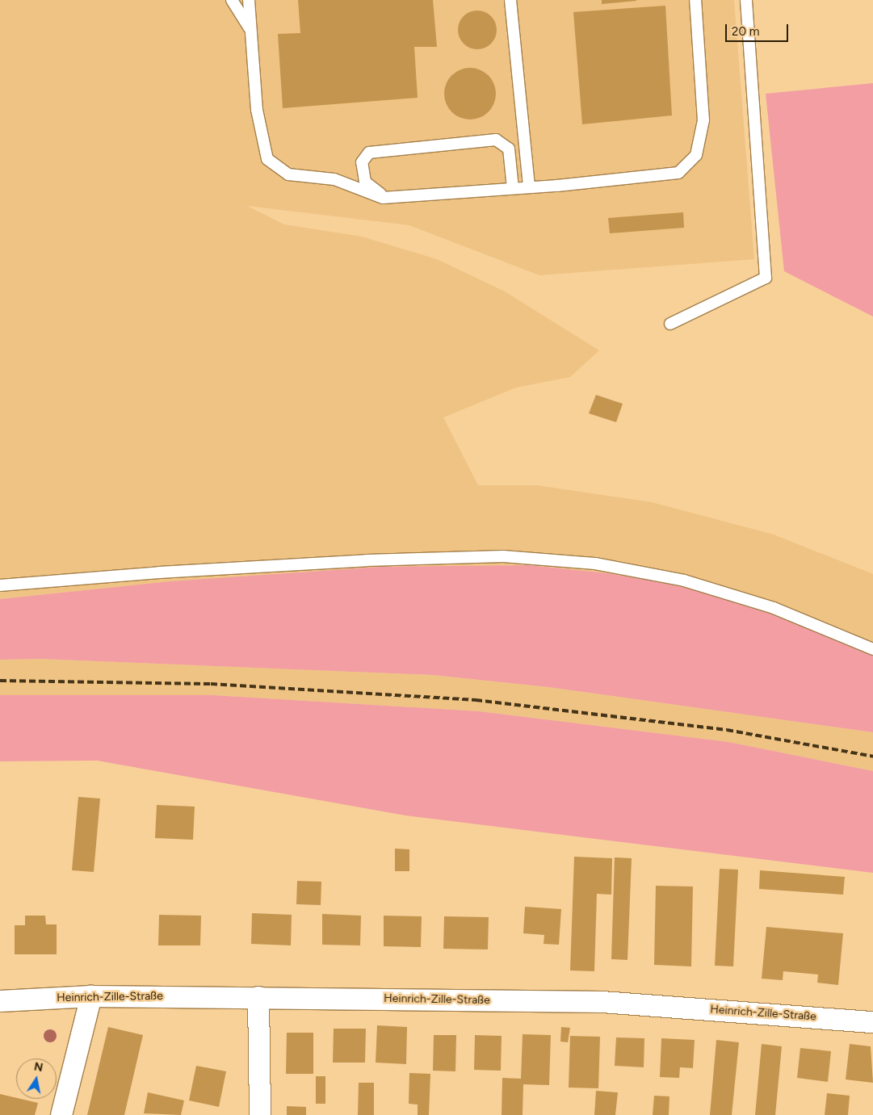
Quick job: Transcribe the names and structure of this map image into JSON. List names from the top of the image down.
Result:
{
  "streets": {
    "street": ["Heinrich-Zille-Straße"]
  },
  "scale_bar": "20 m",
  "north": "top"
}
